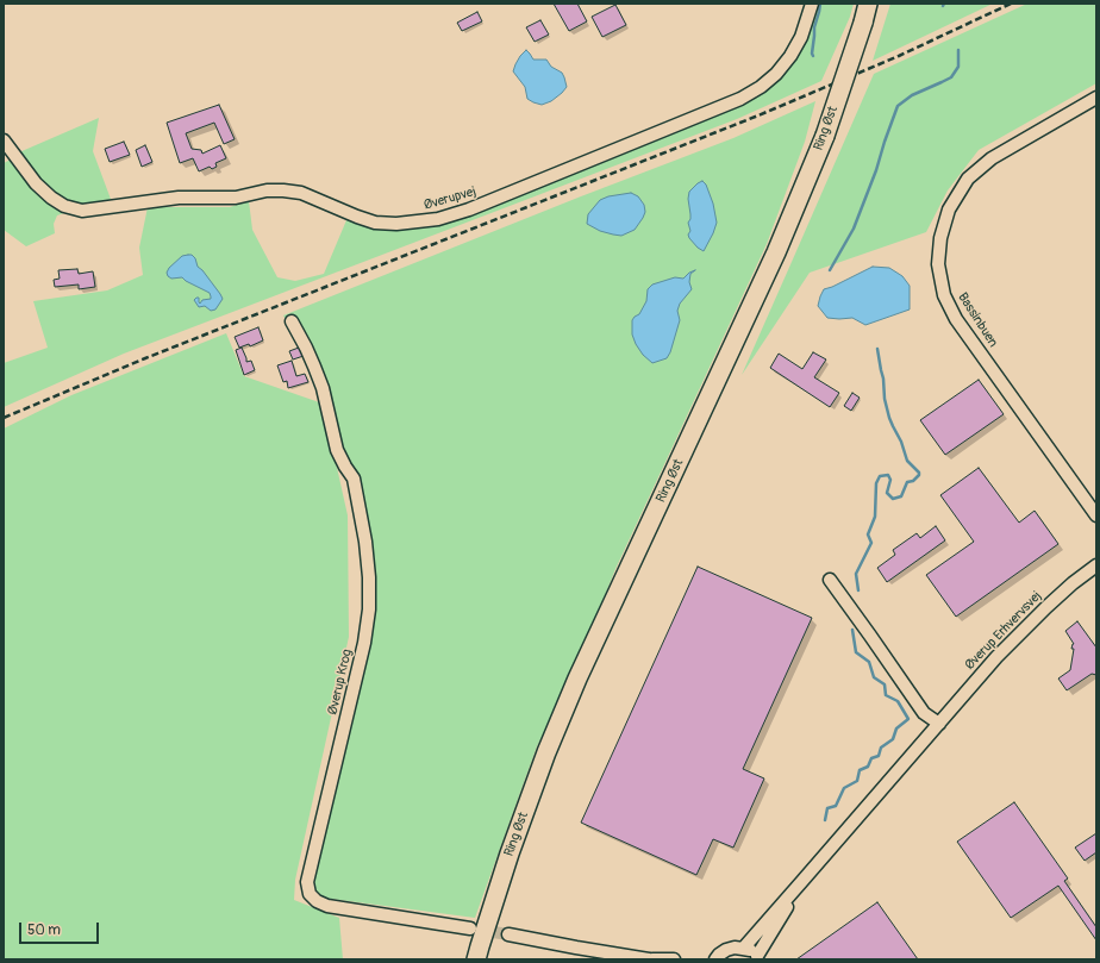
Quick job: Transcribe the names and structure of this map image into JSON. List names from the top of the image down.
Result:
{
  "streets": {
    "main road": ["Ring Øst"],
    "street": [
      "Øverupvej",
      "Bassinbuen",
      "Øverup Erhvervsvej",
      "Øverup Krog"
    ]
  },
  "scale_bar": "50 m"
}
